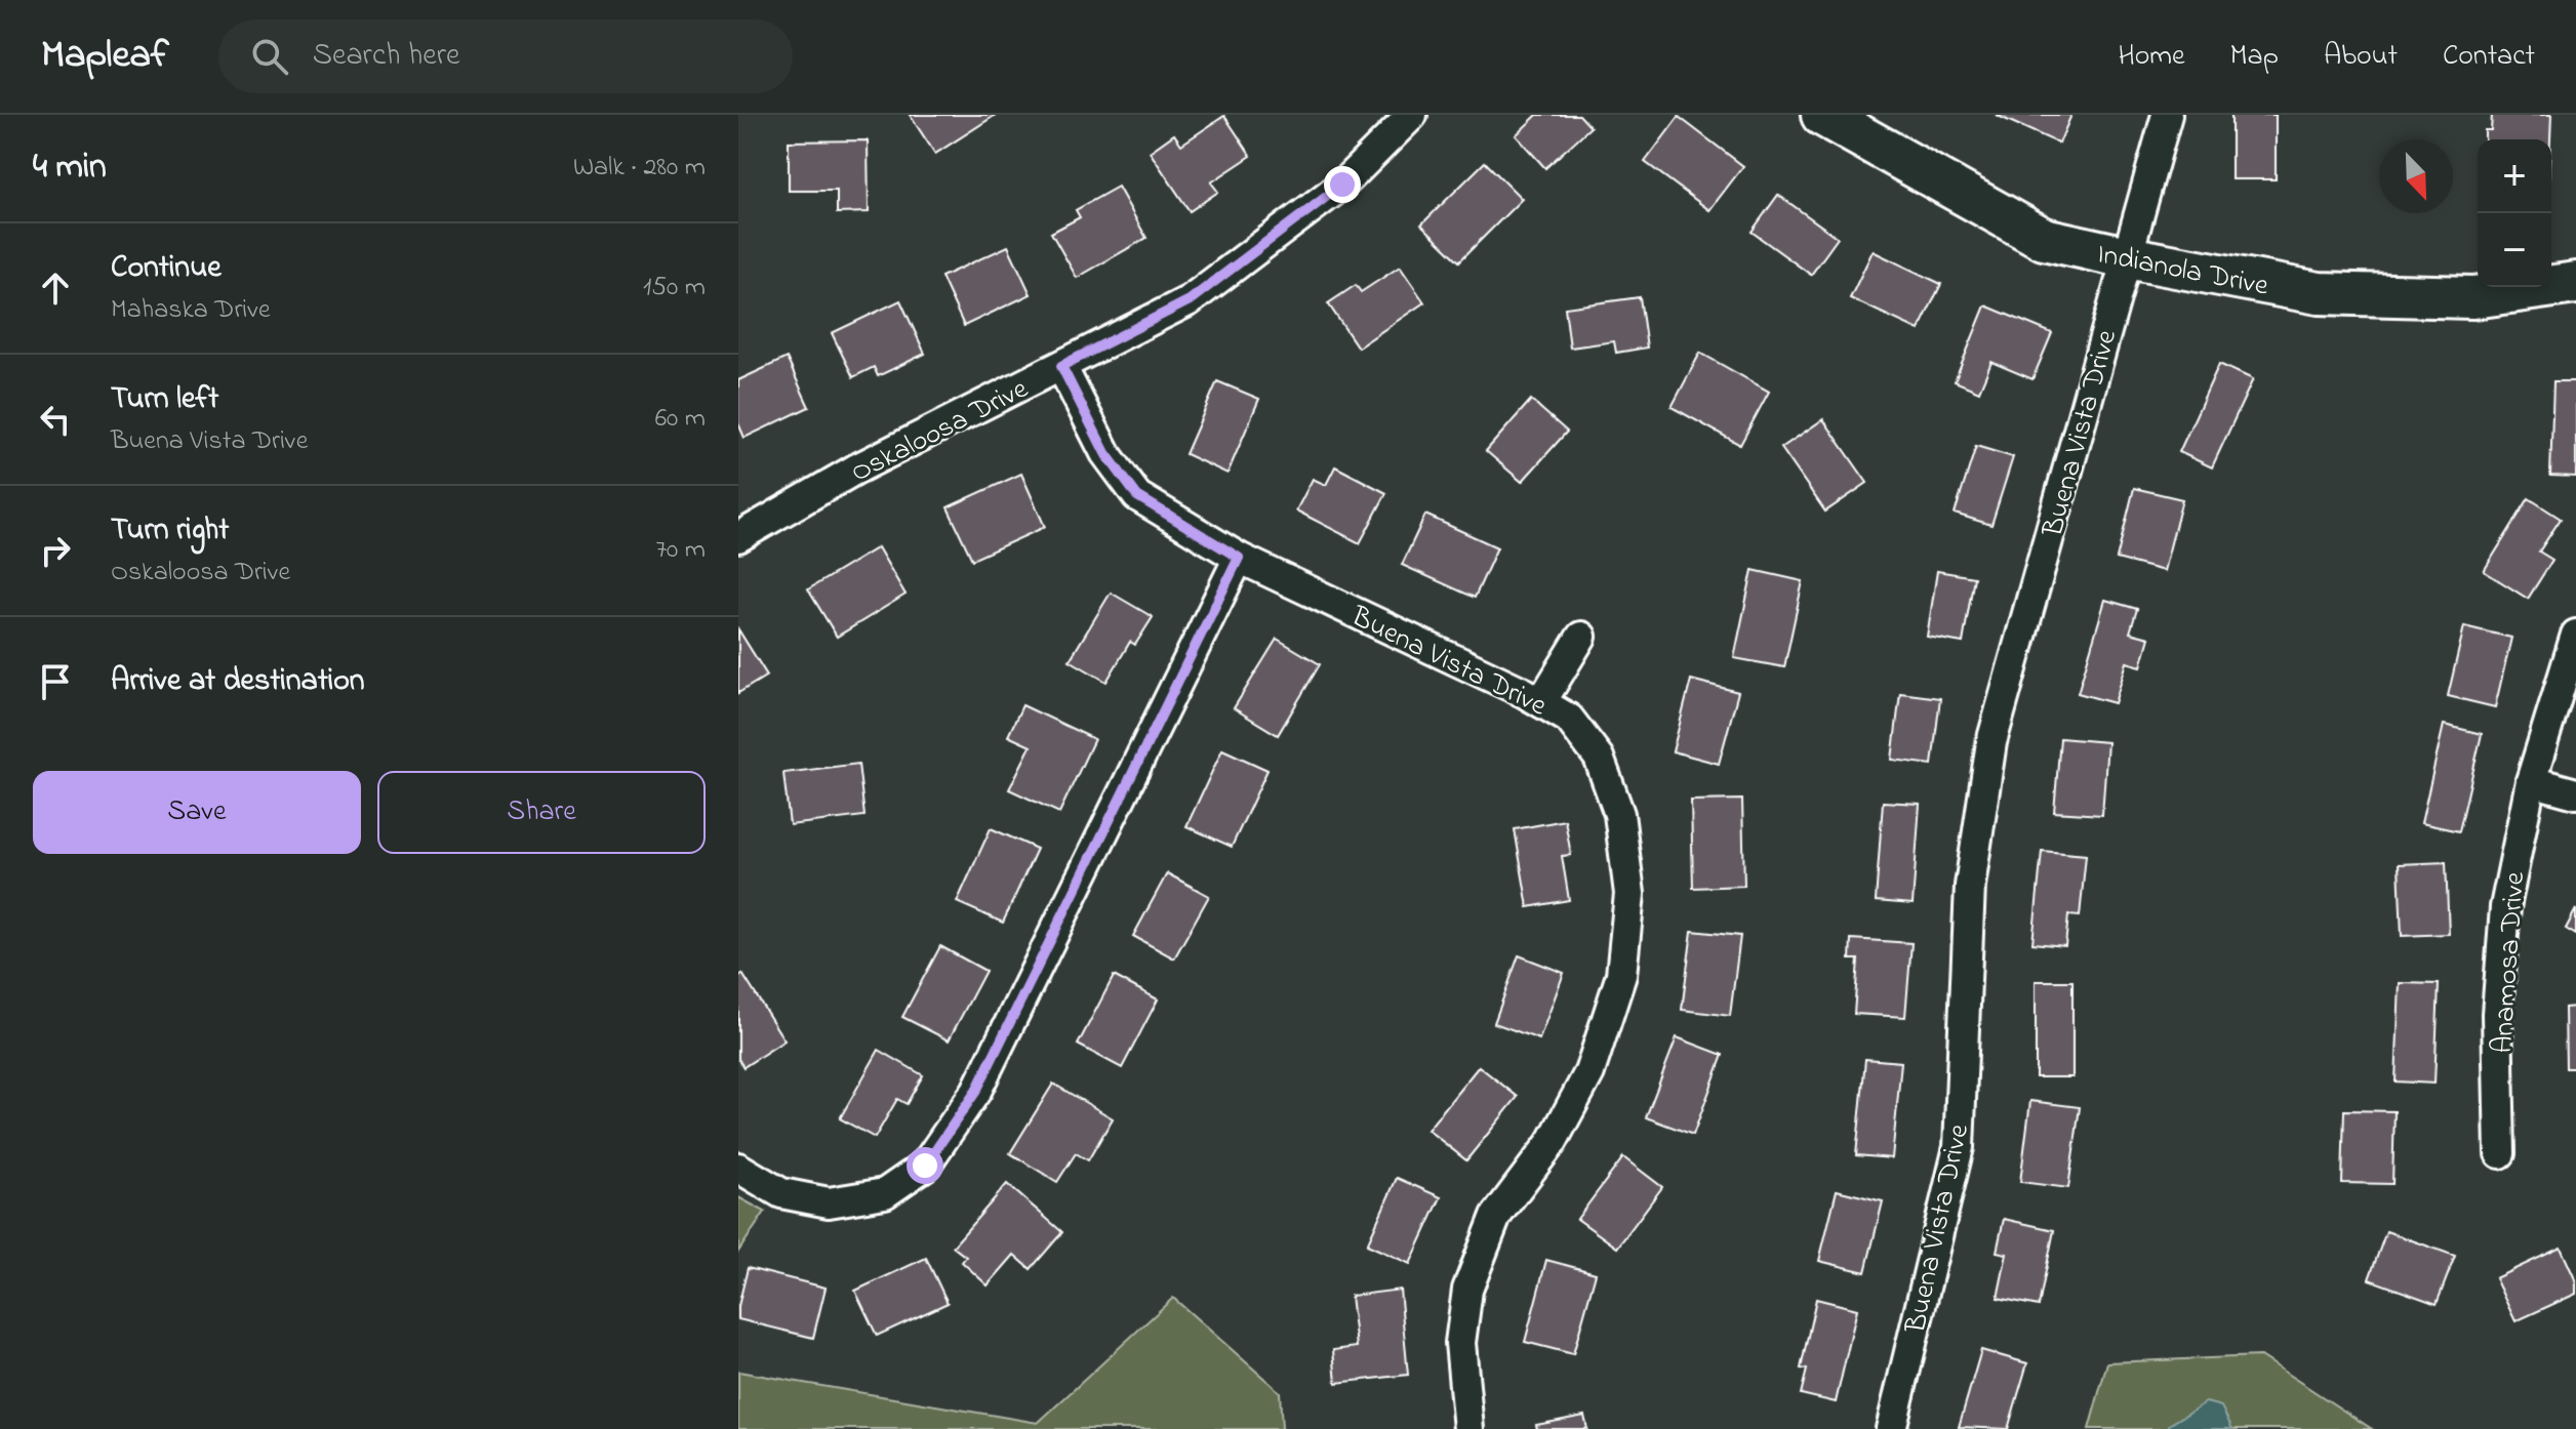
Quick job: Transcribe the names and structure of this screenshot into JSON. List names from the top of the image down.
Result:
{
  "streets": {
    "street": [
      "Indianola Drive",
      "Oskaloosa Drive",
      "Buena Vista Drive",
      "Anamosa Drive"
    ]
  },
  "crossings": [
    ["Indianola Drive", "Buena Vista Drive"],
    ["Oskaloosa Drive", "Buena Vista Drive"]
  ],
  "north": "bottom right",
  "page": {
    "header": "Mapleaf",
    "search": "Search here",
    "nav": [
      "Home",
      "Map",
      "About",
      "Contact"
    ],
    "heading": ["4 min", "Walk · 280 m"],
    "map_buttons": ["+", "−"],
    "list": [
      ["Continue", "Mahaska Drive", "150 m"],
      ["Turn left", "Buena Vista Drive", "60 m"],
      ["Turn right", "Oskaloosa Drive", "70 m"],
      "Arrive at destination"
    ],
    "buttons": ["Save", "Share"]
  }
}
